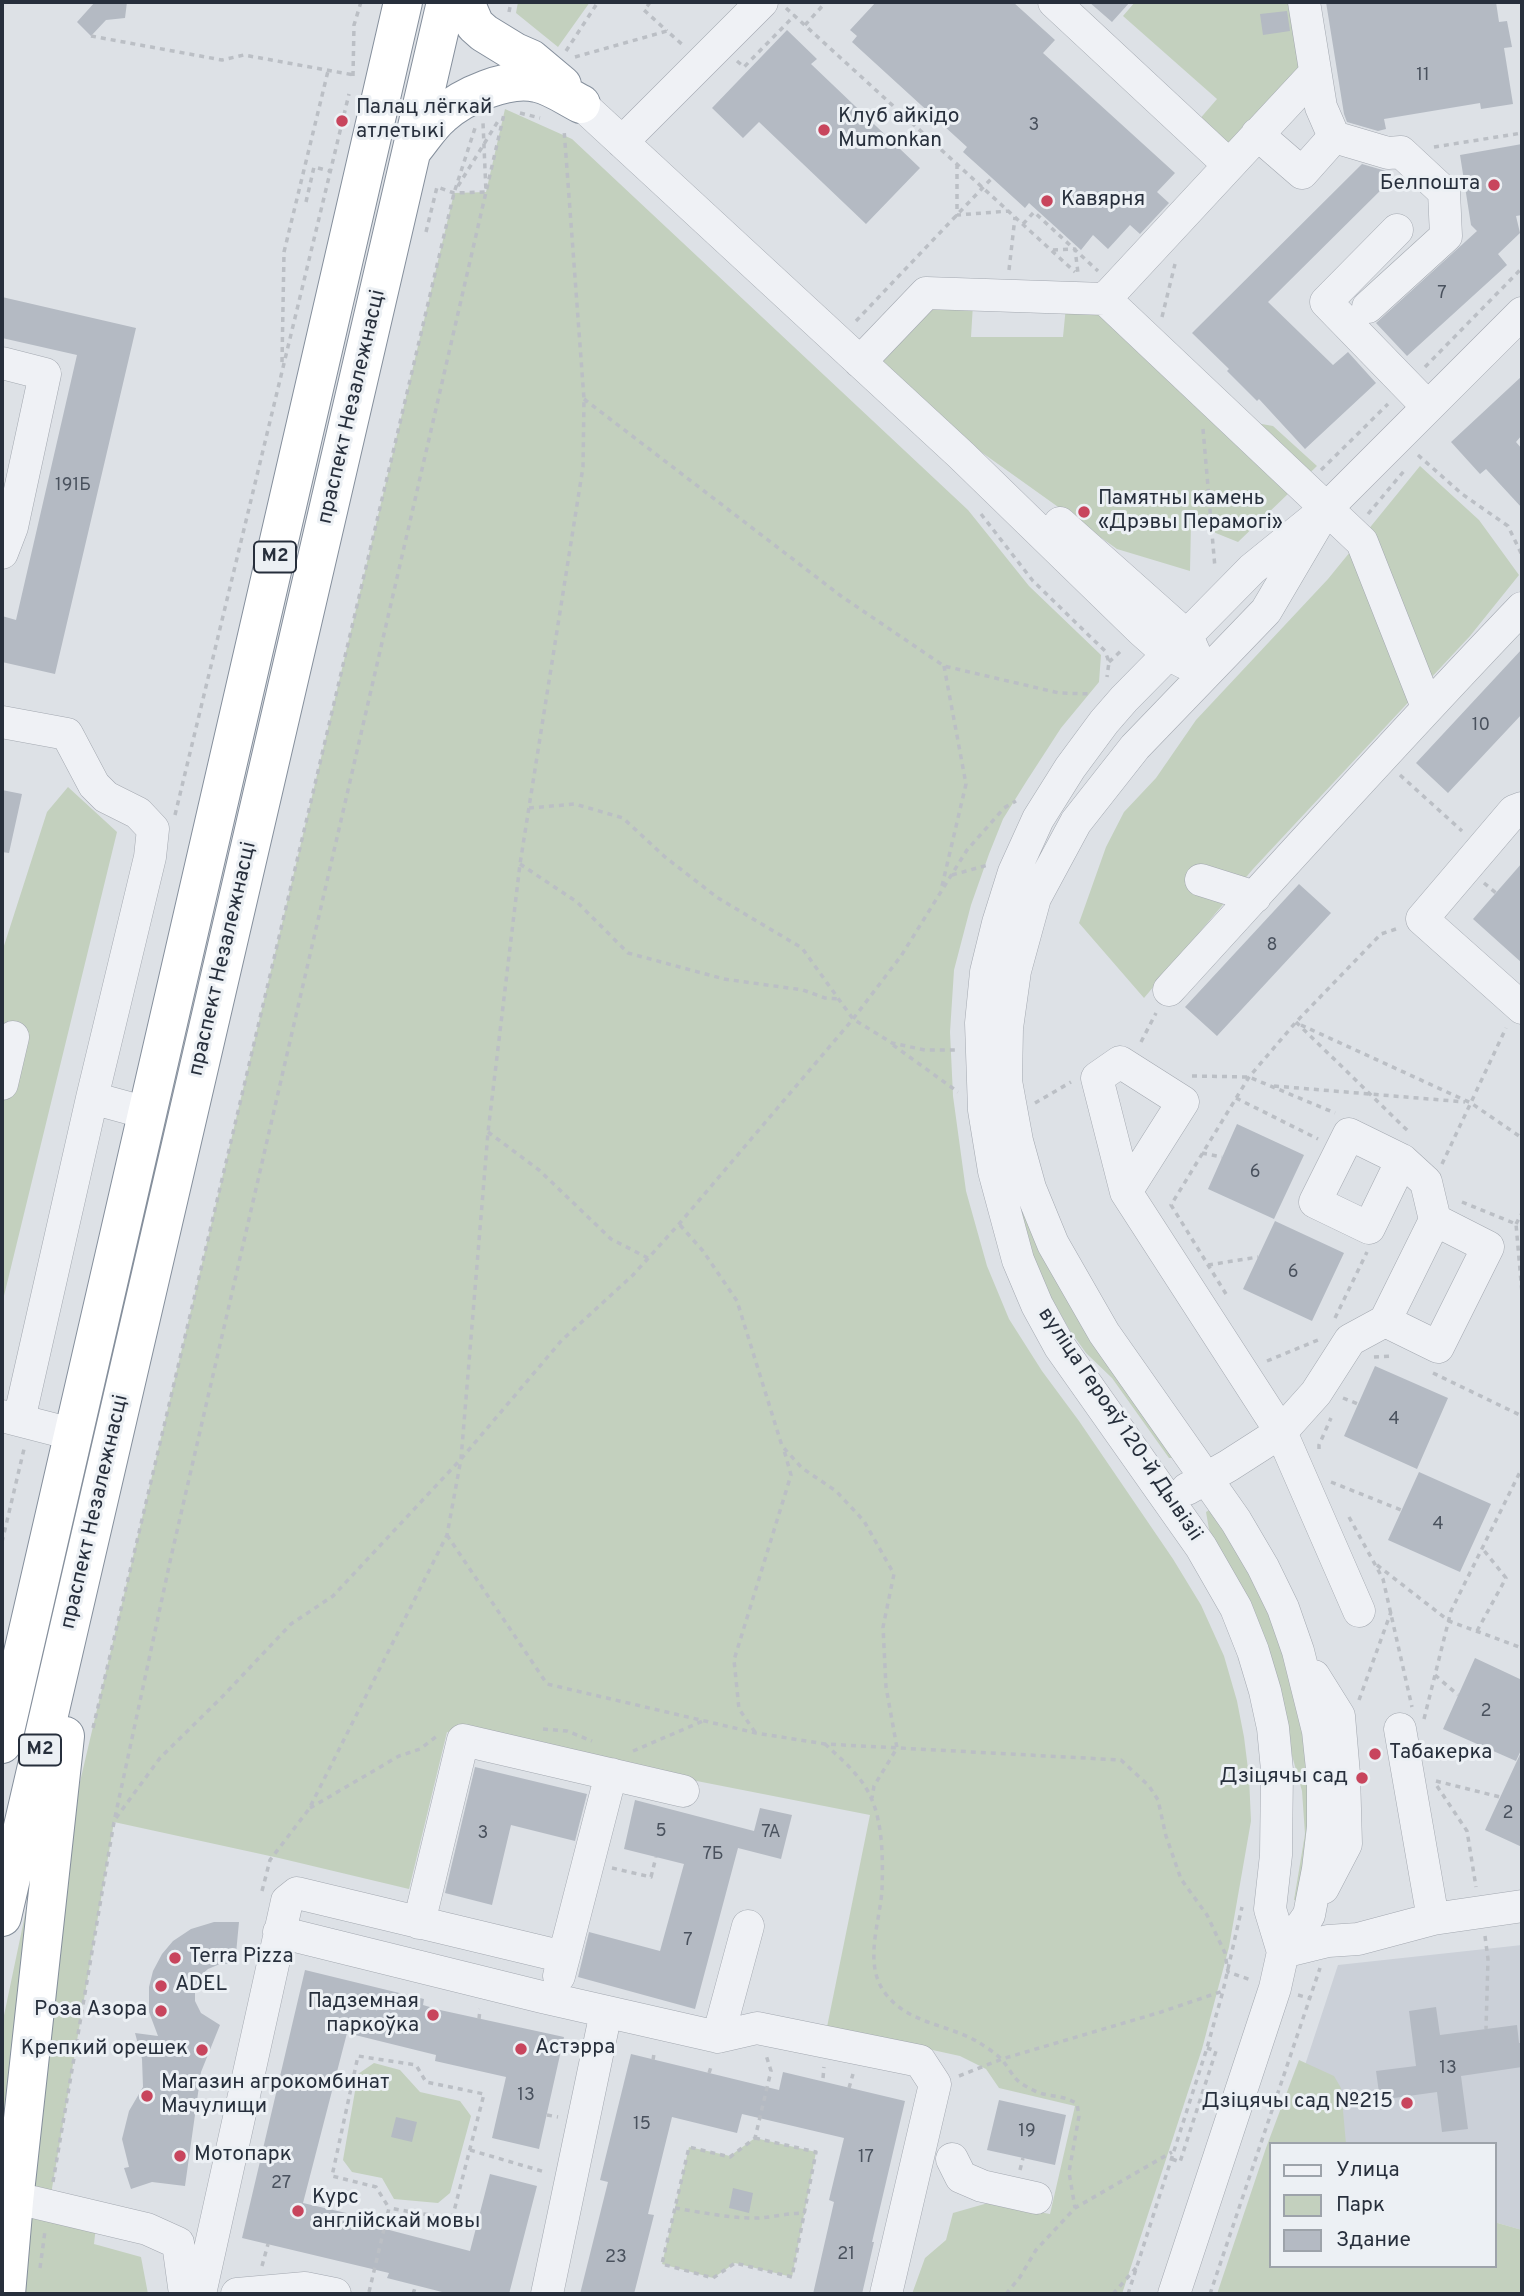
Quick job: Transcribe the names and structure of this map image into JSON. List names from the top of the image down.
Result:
{
  "streets": {
    "highway": ["праспект Незалежнасці", "М2"],
    "street": ["вуліца Герояў 120-й Дывізіі"]
  },
  "places": [
    "Палац лёгкай атлетыкі",
    "Клуб айкідо Mumonkan",
    "Белпошта",
    "Кавярня",
    "Памятны камень «Дрэвы Перамогі»",
    "Табакерка",
    "Дзіцячы сад",
    "Terra Pizza",
    "ADEL",
    "Роза Азора",
    "Падземная паркоўка",
    "Астэрра",
    "Крепкий орешек",
    "Магазин агрокомбинат Мачулищи",
    "Дзіцячы сад №215",
    "Мотопарк",
    "Курс англійскай мовы"
  ],
  "house_numbers": [
    "11",
    "3",
    "7",
    "191Б",
    "10",
    "8",
    "6",
    "6",
    "4",
    "4",
    "2",
    "2",
    "5",
    "7А",
    "3",
    "7Б",
    "7",
    "13",
    "13",
    "15",
    "19",
    "17",
    "27",
    "21",
    "23"
  ],
  "legend": ["Улица", "Парк", "Здание"]
}
